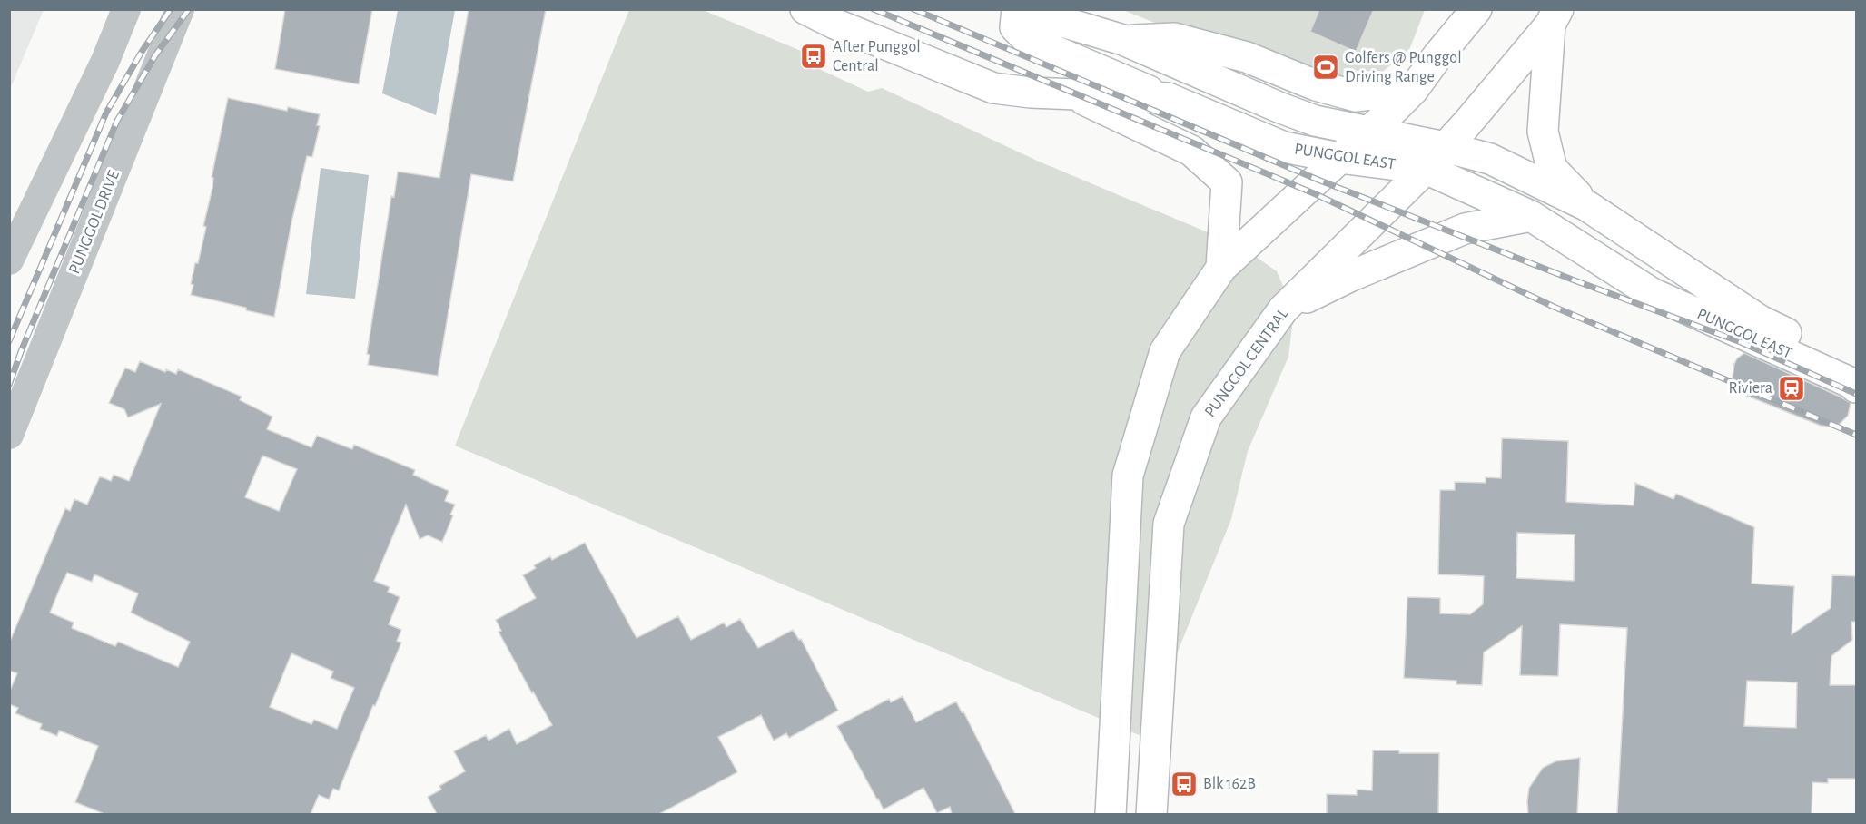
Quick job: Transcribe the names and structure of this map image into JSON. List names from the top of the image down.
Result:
{
  "streets": {
    "main road": ["PUNGGOL EAST", "PUNGGOL CENTRAL"],
    "street": ["PUNGGOL DRIVE"]
  },
  "crossings": [
    ["PUNGGOL EAST", "PUNGGOL CENTRAL"]
  ],
  "places": {
    "bus stop": ["After Punggol Central", "Blk 162B"],
    "sports": ["Golfers @ Punggol Driving Range"],
    "station": ["Riviera"]
  }
}
